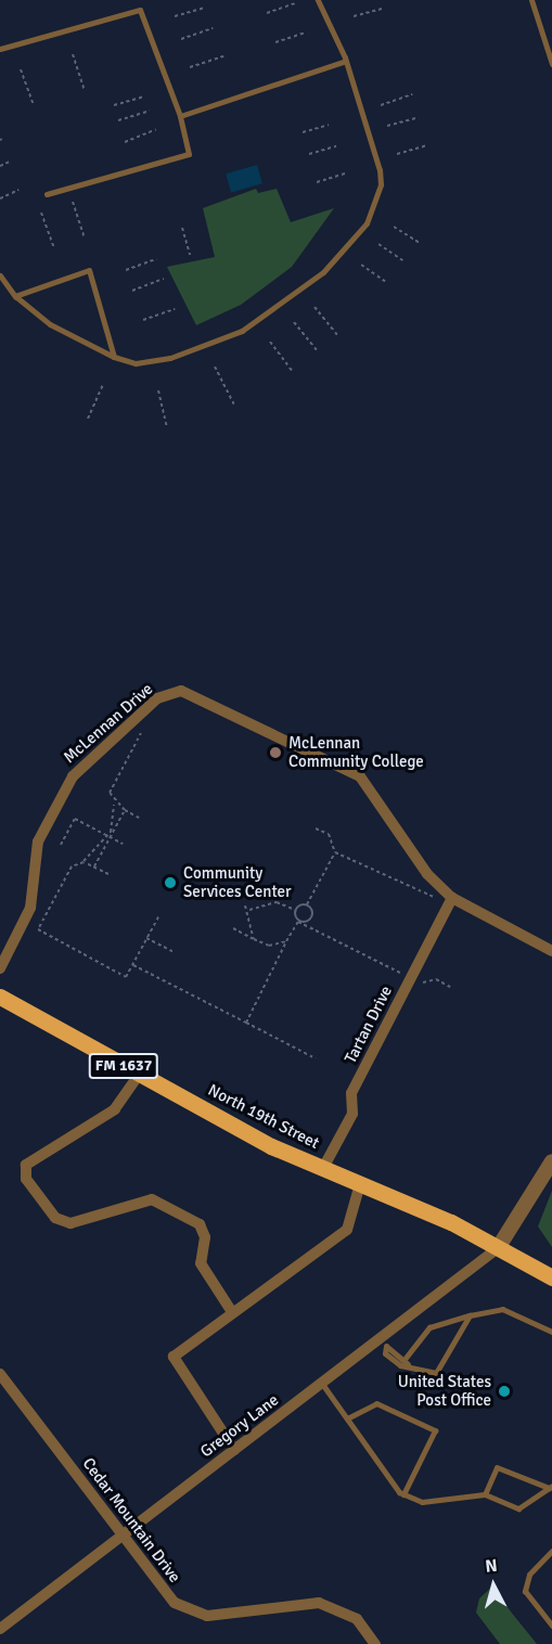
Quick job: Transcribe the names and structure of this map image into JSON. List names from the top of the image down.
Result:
{
  "streets": {
    "main road": ["FM 1637", "North 19th Street"],
    "street": [
      "McLennan Drive",
      "Tartan Drive",
      "Gregory Lane",
      "Cedar Mountain Drive"
    ]
  },
  "crossings": [
    ["McLennan Drive", "Tartan Drive"],
    ["Tartan Drive", "North 19th Street"],
    ["North 19th Street", "Gregory Lane"],
    ["Gregory Lane", "Cedar Mountain Drive"]
  ],
  "places": ["McLennan Community College", "Community Services Center", "United States Post Office"],
  "north": "top"
}
